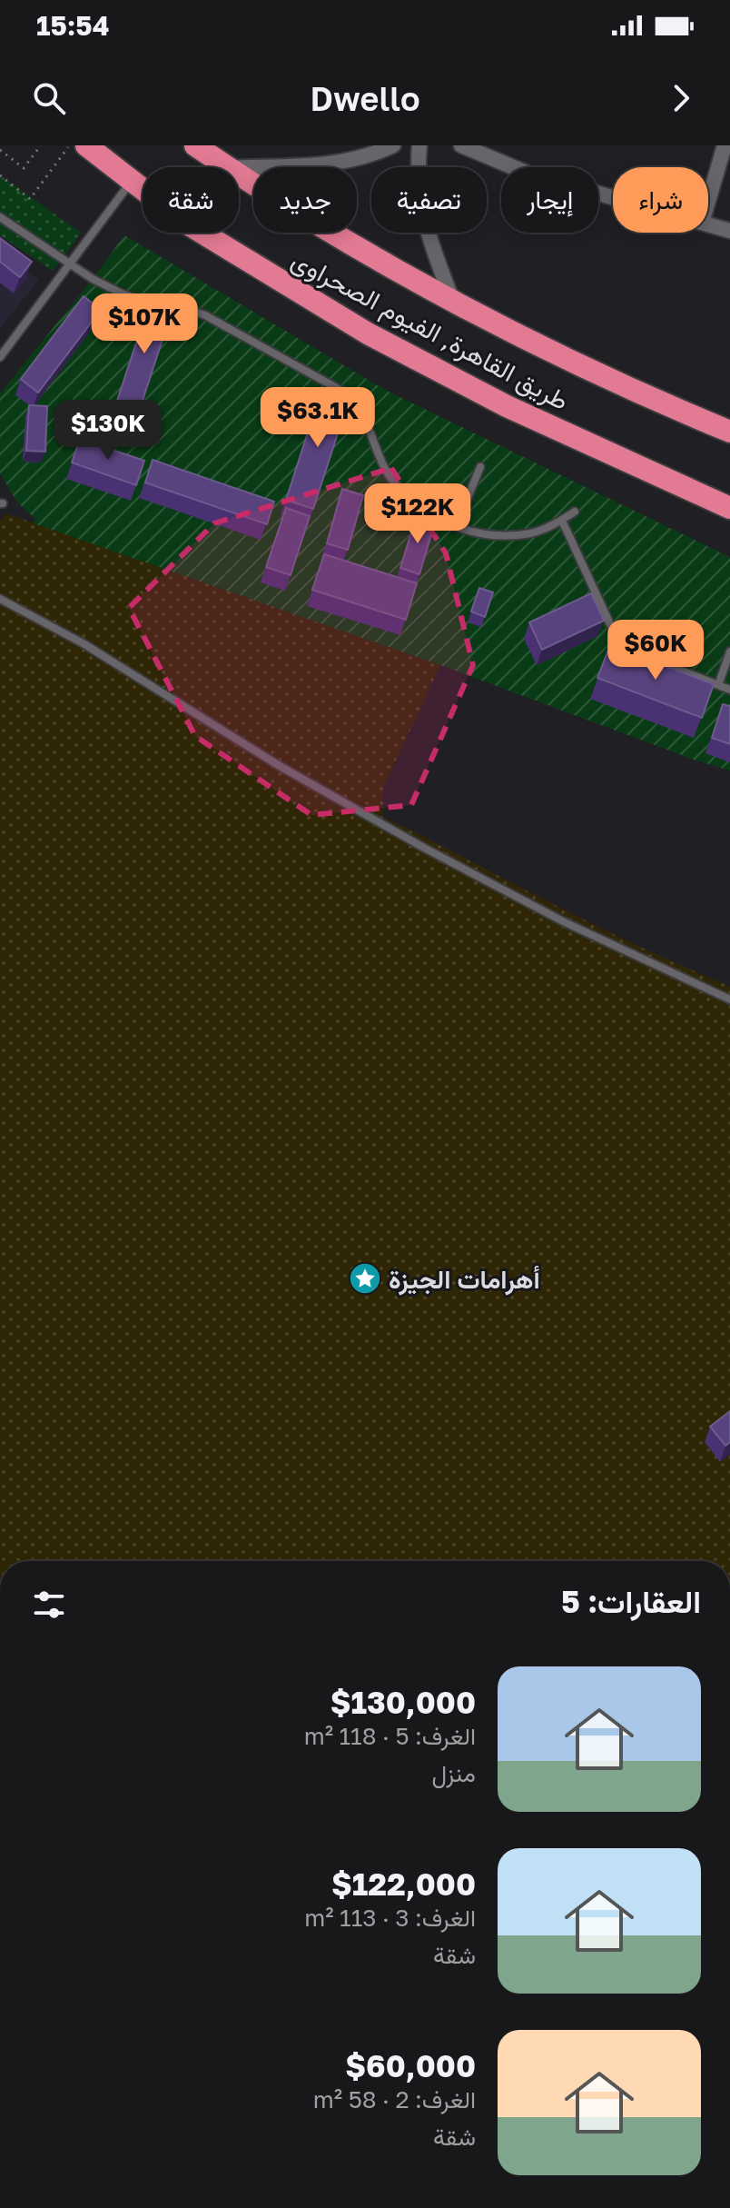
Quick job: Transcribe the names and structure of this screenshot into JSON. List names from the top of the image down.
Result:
{
  "streets": {
    "highway": ["طريق القاهرة, الفيوم الصحراوى"]
  },
  "places": {
    "place": ["أهرامات الجيزة"]
  },
  "page": {
    "status": "15:54",
    "header": "Dwello",
    "chip": [
      "شراء",
      "إيجار",
      "تصفية",
      "جديد",
      "شقة"
    ],
    "price": [
      "$107K",
      "$63.1K",
      "$130K",
      "$122K",
      "$60K"
    ],
    "heading": "العقارات: 5",
    "list": [
      {
        "name": "$130,000",
        "note": "الغرف: 5 · 118 m² · منزل"
      },
      {
        "name": "$122,000",
        "note": "الغرف: 3 · 113 m² · شقة"
      },
      {
        "name": "$60,000",
        "note": "الغرف: 2 · 58 m² · شقة"
      }
    ]
  }
}
